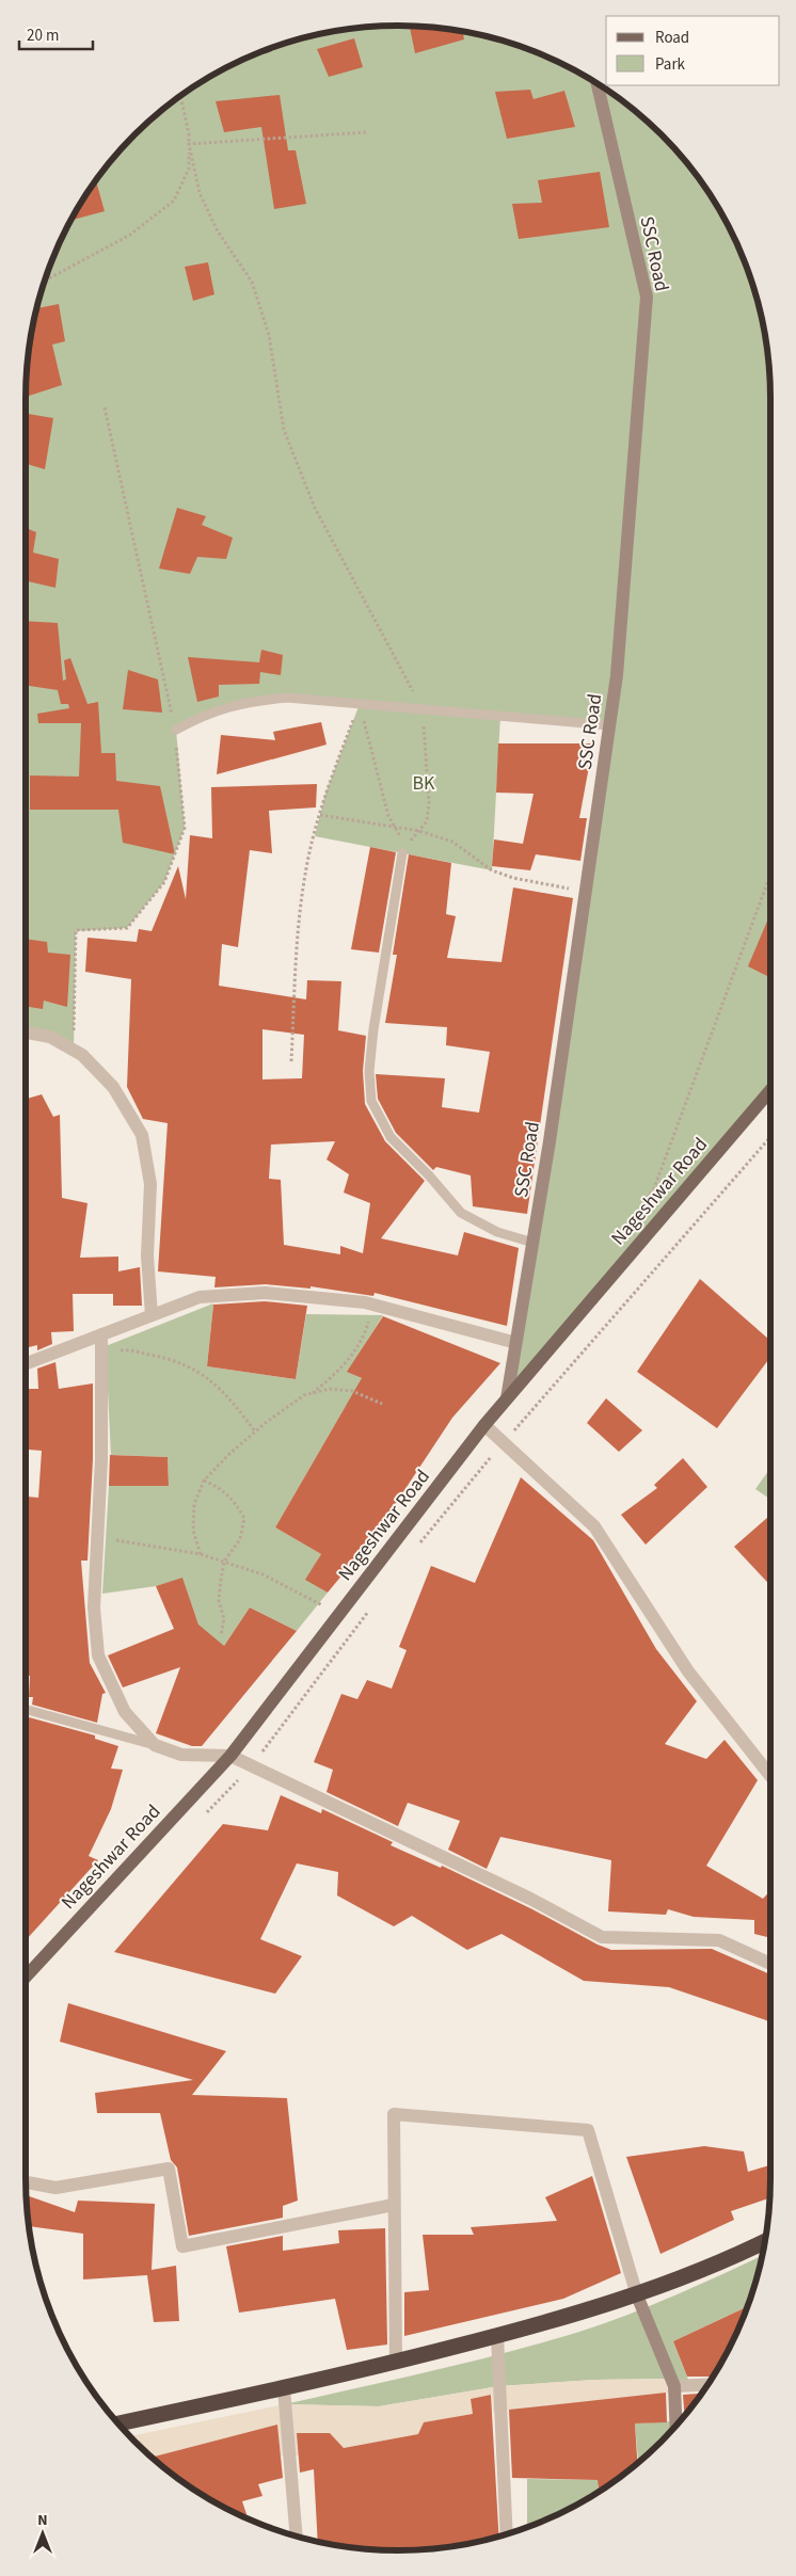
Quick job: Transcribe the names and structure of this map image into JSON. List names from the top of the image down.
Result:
{
  "streets": {
    "main road": ["Nageshwar Road"],
    "street": ["SSC Road"]
  },
  "crossings": [
    ["SSC Road", "Nageshwar Road"]
  ],
  "parks": ["BK"],
  "legend": ["Road", "Park"],
  "scale_bar": "20 m",
  "north": "top"
}
